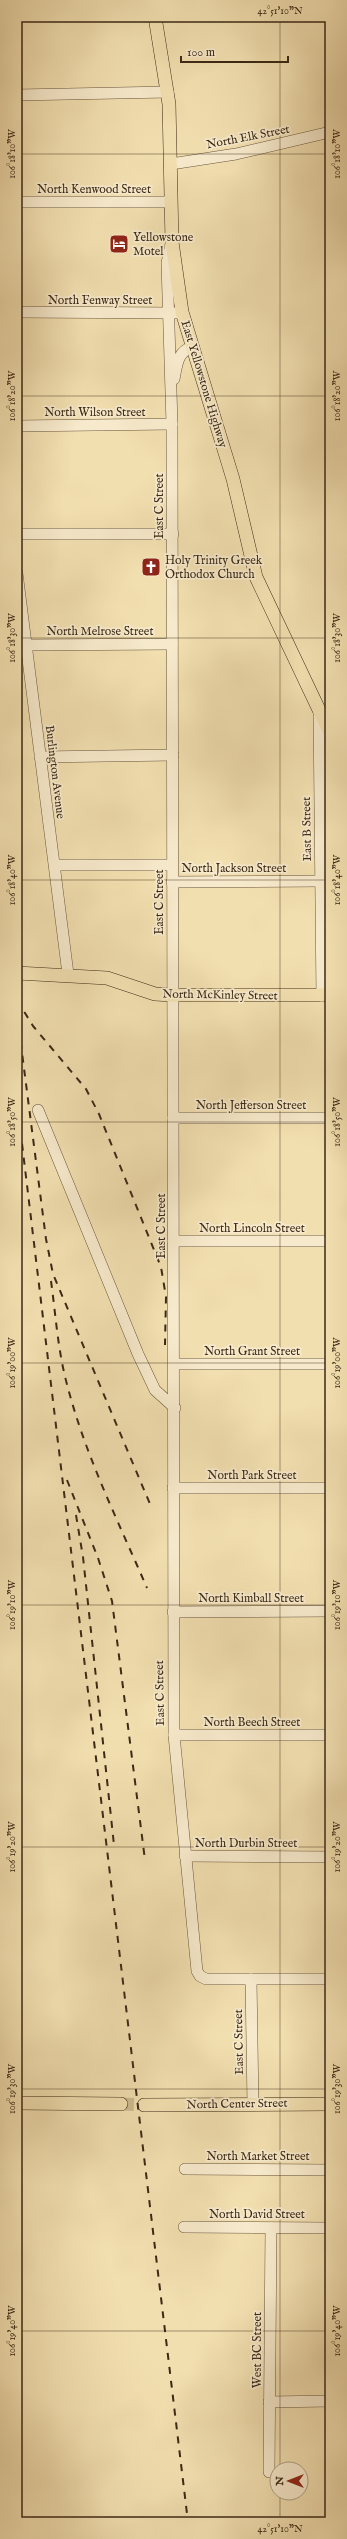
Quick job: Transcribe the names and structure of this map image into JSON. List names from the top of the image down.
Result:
{
  "streets": {
    "main road": ["East Yellowstone Highway", "North McKinley Street", "North Center Street"],
    "street": [
      "North Elk Street",
      "North Kenwood Street",
      "North Fenway Street",
      "North Wilson Street",
      "East C Street",
      "North Melrose Street",
      "Burlington Avenue",
      "East B Street",
      "North Jackson Street",
      "North Jefferson Street",
      "North Lincoln Street",
      "North Grant Street",
      "North Park Street",
      "North Kimball Street",
      "North Beech Street",
      "North Durbin Street",
      "North Market Street",
      "North David Street",
      "West BC Street"
    ]
  },
  "crossings": [
    ["North Elk Street", "East Yellowstone Highway"],
    ["North Kenwood Street", "East Yellowstone Highway"],
    ["North Fenway Street", "East Yellowstone Highway"],
    ["North Fenway Street", "East C Street"],
    ["East Yellowstone Highway", "East C Street"],
    ["East Yellowstone Highway", "East B Street"],
    ["North Wilson Street", "East C Street"],
    ["East C Street", "North Melrose Street"],
    ["East C Street", "North Jackson Street"],
    ["East C Street", "North McKinley Street"],
    ["East C Street", "North Jefferson Street"],
    ["East C Street", "North Lincoln Street"],
    ["East C Street", "North Grant Street"],
    ["East C Street", "North Park Street"],
    ["East C Street", "North Kimball Street"],
    ["East C Street", "North Beech Street"],
    ["East C Street", "North Durbin Street"],
    ["East C Street", "North Center Street"],
    ["North Melrose Street", "Burlington Avenue"],
    ["Burlington Avenue", "North Jackson Street"],
    ["Burlington Avenue", "North McKinley Street"],
    ["East B Street", "North Jackson Street"],
    ["East B Street", "North McKinley Street"],
    ["North David Street", "West BC Street"]
  ],
  "places": {
    "hotel": ["Yellowstone Motel"],
    "church": ["Holy Trinity Greek Orthodox Church"]
  },
  "scale_bar": "100 m",
  "north": "left",
  "coordinates": [
    "42°51'10\"N",
    "106°18'10\"W",
    "106°18'20\"W",
    "106°18'30\"W",
    "106°18'40\"W",
    "106°18'50\"W",
    "106°19'00\"W",
    "106°19'10\"W",
    "106°19'20\"W",
    "106°19'30\"W",
    "106°19'40\"W"
  ]
}
